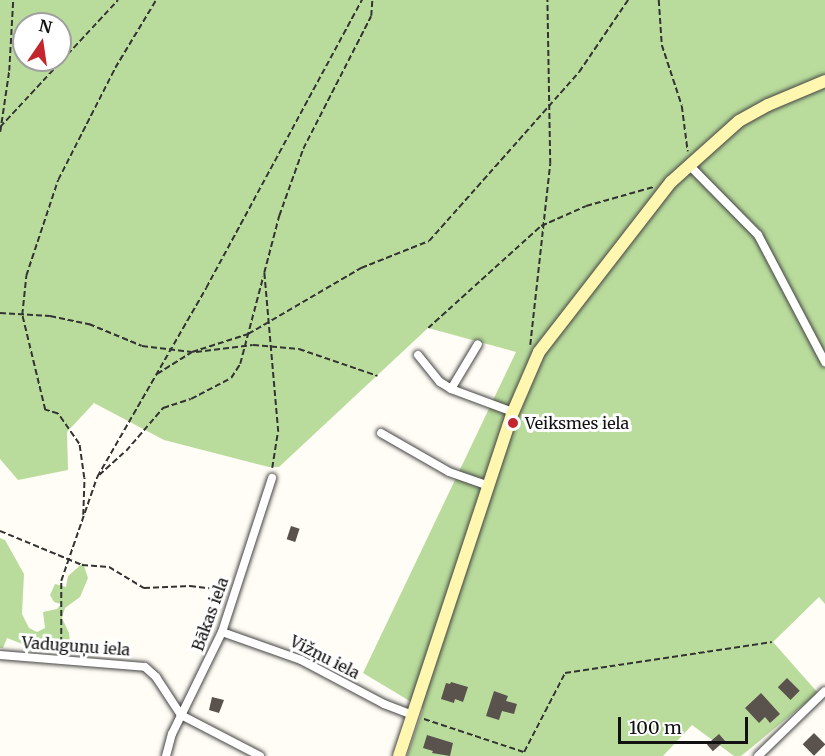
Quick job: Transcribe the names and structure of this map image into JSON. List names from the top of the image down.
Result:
{
  "streets": {
    "street": ["Bākas iela", "Vaduguņu iela", "Vižņu iela"]
  },
  "crossings": [
    ["Bākas iela", "Vaduguņu iela"],
    ["Bākas iela", "Vižņu iela"]
  ],
  "places": ["Veiksmes iela"],
  "scale_bar": "100 m",
  "north": "top"
}
